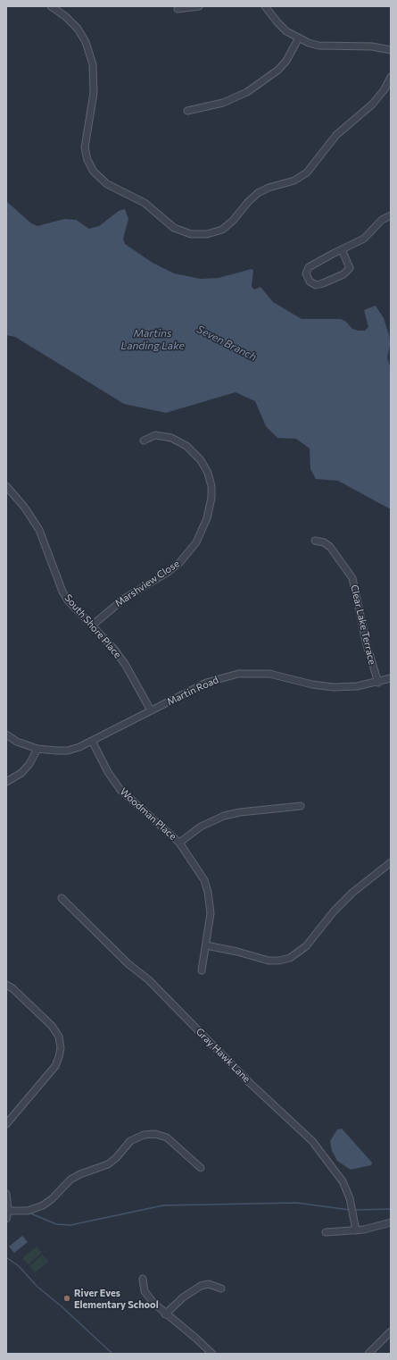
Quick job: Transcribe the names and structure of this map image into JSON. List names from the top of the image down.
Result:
{
  "streets": {
    "street": [
      "Marshview Close",
      "Clear Lake Terrace",
      "South Shore Place",
      "Martin Road",
      "Woodman Place",
      "Gray Hawk Lane"
    ]
  },
  "crossings": [
    ["Marshview Close", "South Shore Place"],
    ["Clear Lake Terrace", "Martin Road"],
    ["South Shore Place", "Martin Road"],
    ["Martin Road", "Woodman Place"]
  ],
  "water": ["Martins Landing Lake", "Seven Branch"],
  "places": ["River Eves Elementary School"]
}
